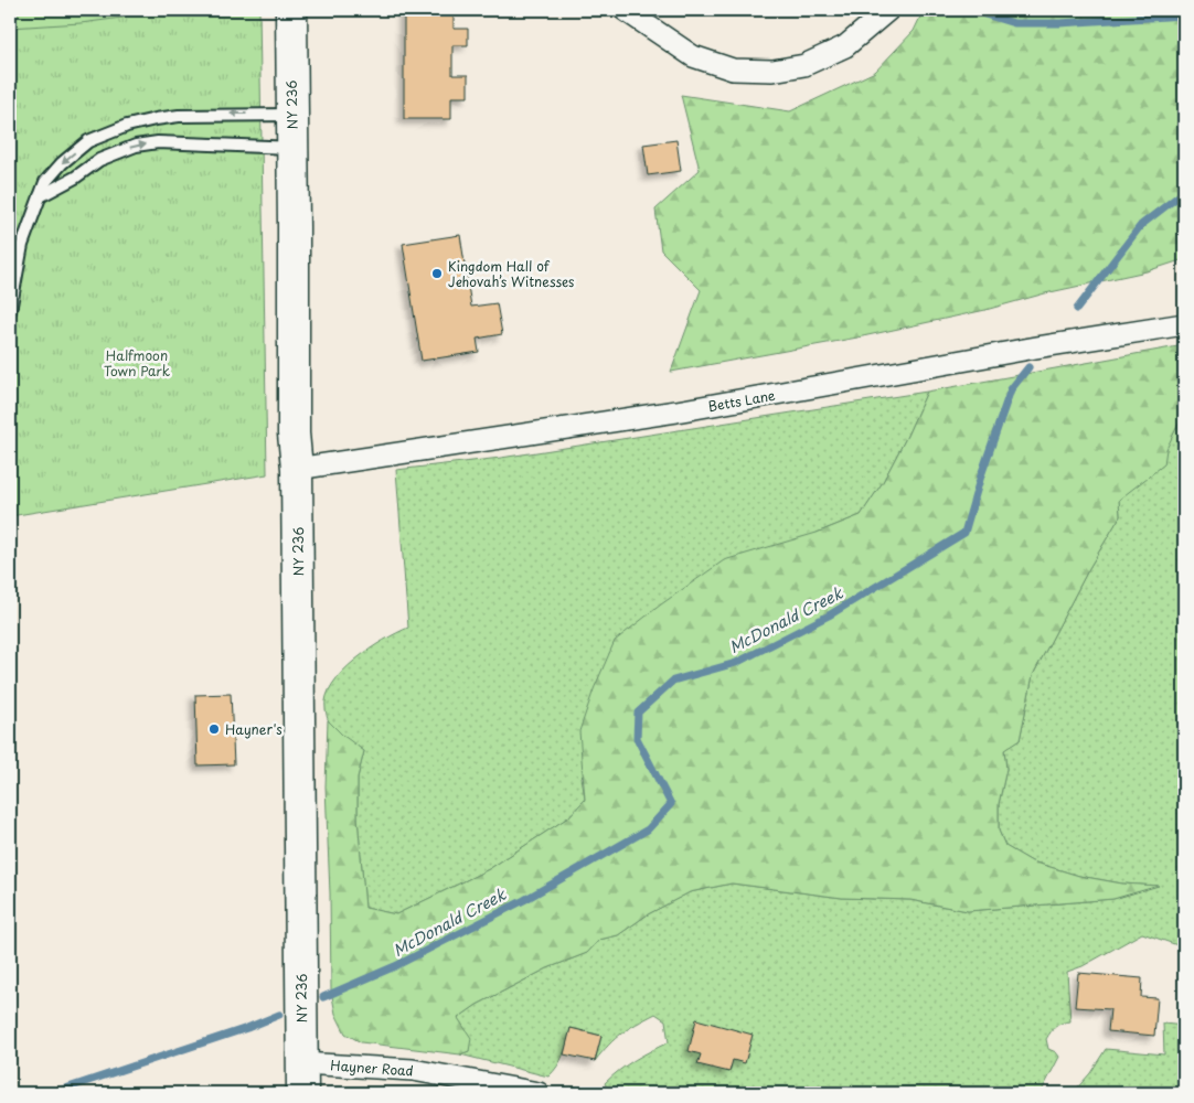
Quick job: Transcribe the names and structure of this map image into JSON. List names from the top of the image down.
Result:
{
  "streets": {
    "main road": ["NY 236"],
    "street": ["Betts Lane", "Hayner Road"]
  },
  "crossings": [
    ["NY 236", "Betts Lane"],
    ["NY 236", "Hayner Road"]
  ],
  "water": ["McDonald Creek"],
  "parks": ["Halfmoon Town Park"],
  "places": ["Kingdom Hall of Jehovah’s Witnesses", "Hayner's"]
}
